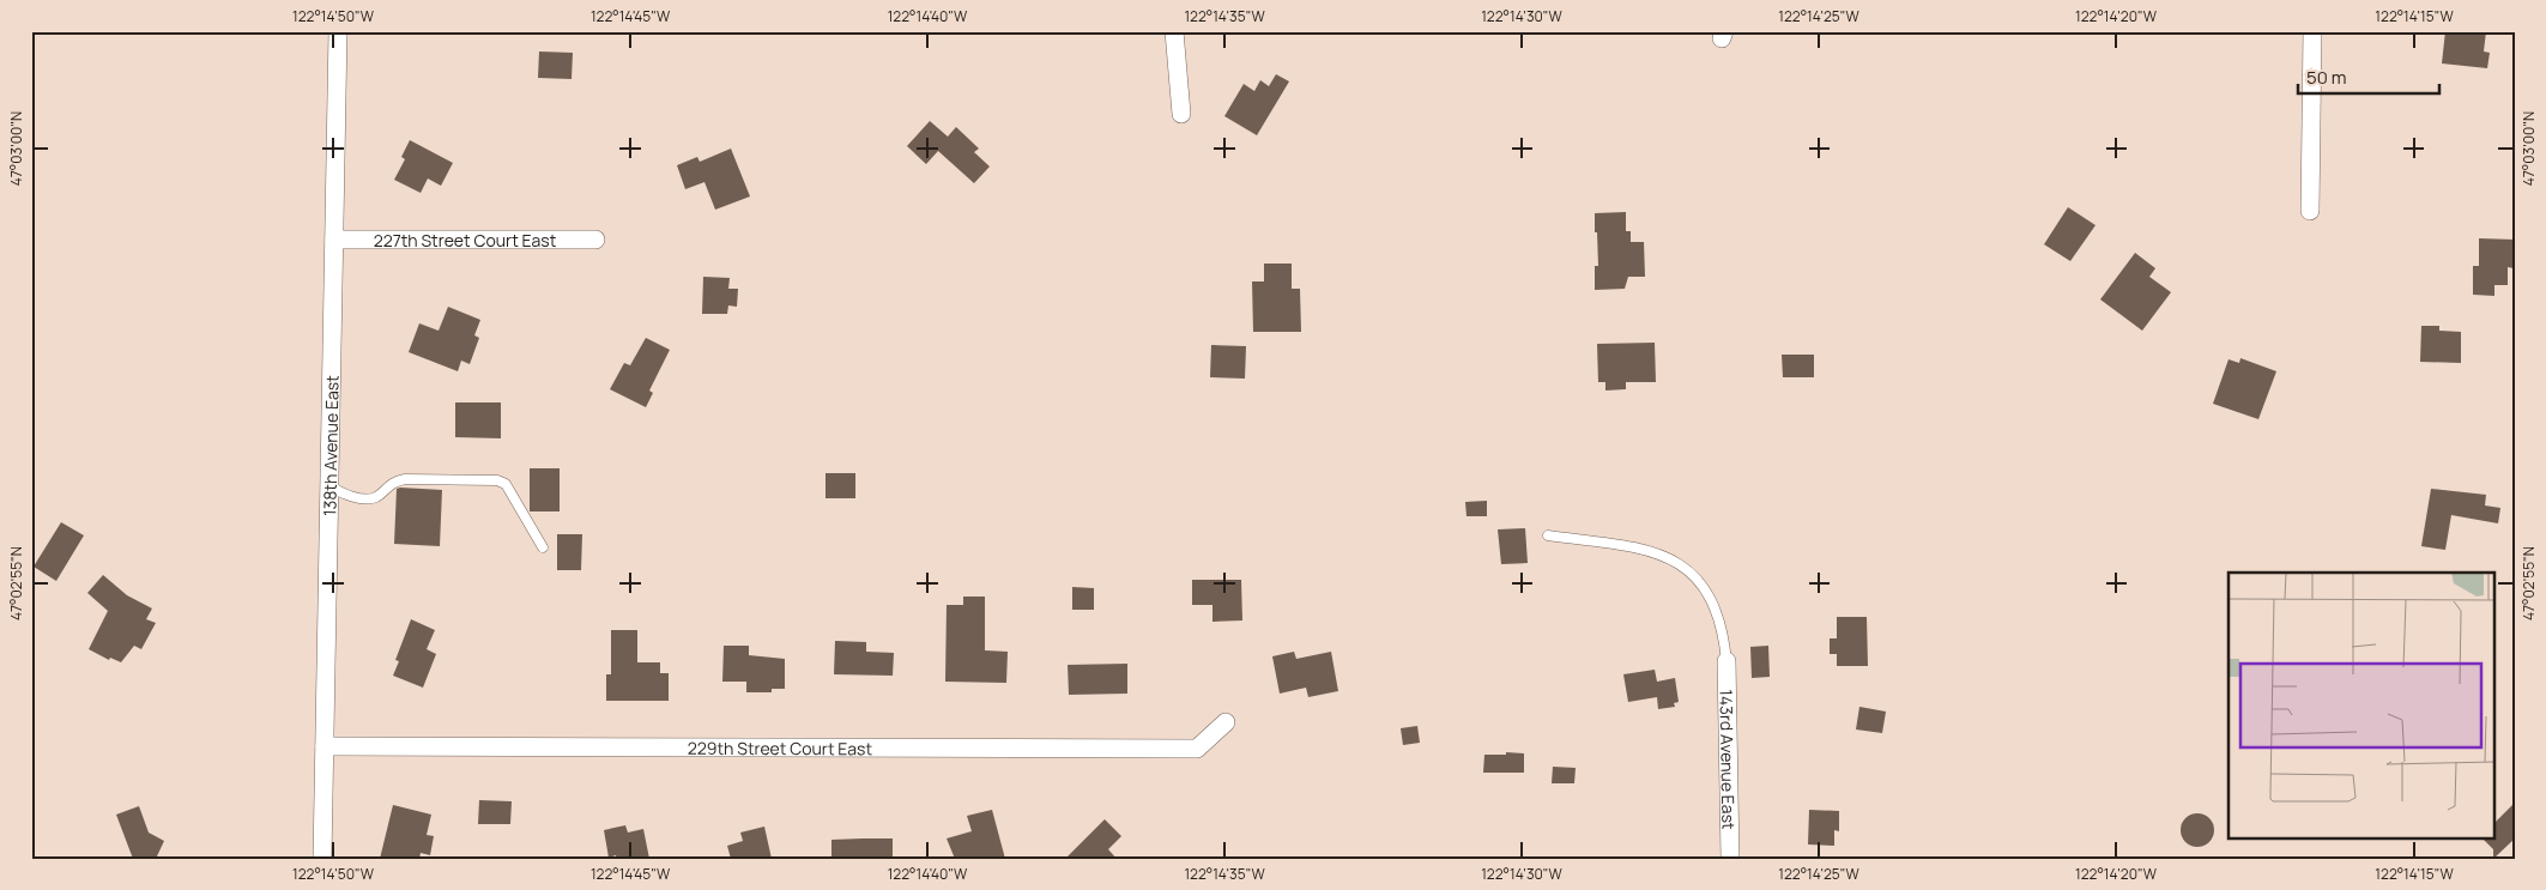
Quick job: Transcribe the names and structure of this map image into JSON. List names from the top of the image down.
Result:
{
  "streets": {
    "street": [
      "227th Street Court East",
      "138th Avenue East",
      "229th Street Court East",
      "143rd Avenue East"
    ]
  },
  "crossings": [
    ["227th Street Court East", "138th Avenue East"],
    ["138th Avenue East", "229th Street Court East"]
  ],
  "scale_bar": "50 m",
  "coordinates": [
    "122°14'50\"W",
    "122°14'45\"W",
    "122°14'40\"W",
    "122°14'35\"W",
    "122°14'30\"W",
    "122°14'25\"W",
    "122°14'20\"W",
    "122°14'15\"W",
    "47°03'00\"N",
    "47°02'55\"N"
  ]
}
